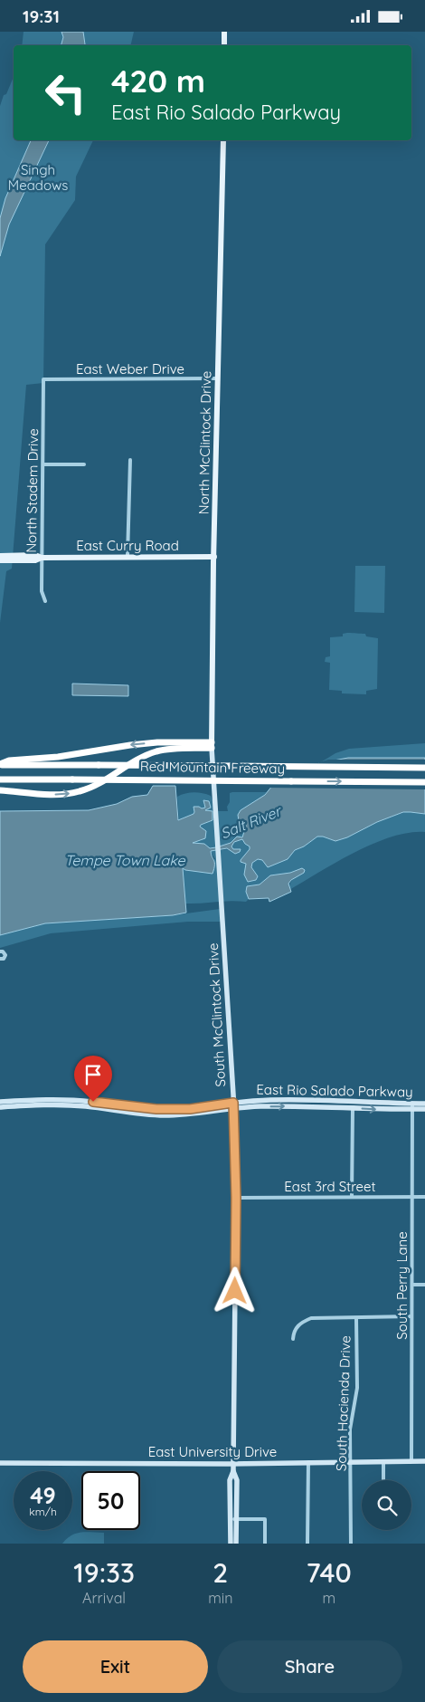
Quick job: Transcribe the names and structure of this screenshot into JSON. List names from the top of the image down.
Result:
{
  "streets": {
    "highway": ["Red Mountain Freeway"],
    "main road": [
      "North McClintock Drive",
      "East Curry Road",
      "South McClintock Drive",
      "East Rio Salado Parkway",
      "East University Drive"
    ],
    "street": [
      "East Weber Drive",
      "North Stadem Drive",
      "East 3rd Street",
      "South Perry Lane",
      "South Hacienda Drive"
    ]
  },
  "crossings": [
    ["East Weber Drive", "North McClintock Drive"],
    ["East Weber Drive", "North Stadem Drive"],
    ["North McClintock Drive", "East Curry Road"],
    ["North McClintock Drive", "South McClintock Drive"],
    ["North Stadem Drive", "East Curry Road"],
    ["South McClintock Drive", "East Rio Salado Parkway"],
    ["South McClintock Drive", "East 3rd Street"],
    ["South McClintock Drive", "East University Drive"],
    ["East Rio Salado Parkway", "South Perry Lane"],
    ["East 3rd Street", "South Perry Lane"],
    ["South Perry Lane", "East University Drive"],
    ["South Hacienda Drive", "East University Drive"]
  ],
  "water": ["Salt River", "Tempe Town Lake"],
  "parks": ["Singh Meadows"],
  "page": {
    "status": "19:31",
    "turn": ["420 m", "East Rio Salado Parkway"],
    "speed": "49 km/h",
    "limit": "50",
    "eta": [
      "19:33",
      "Arrival",
      "2",
      "min",
      "740",
      "m"
    ],
    "buttons": ["Exit", "Share"]
  }
}
